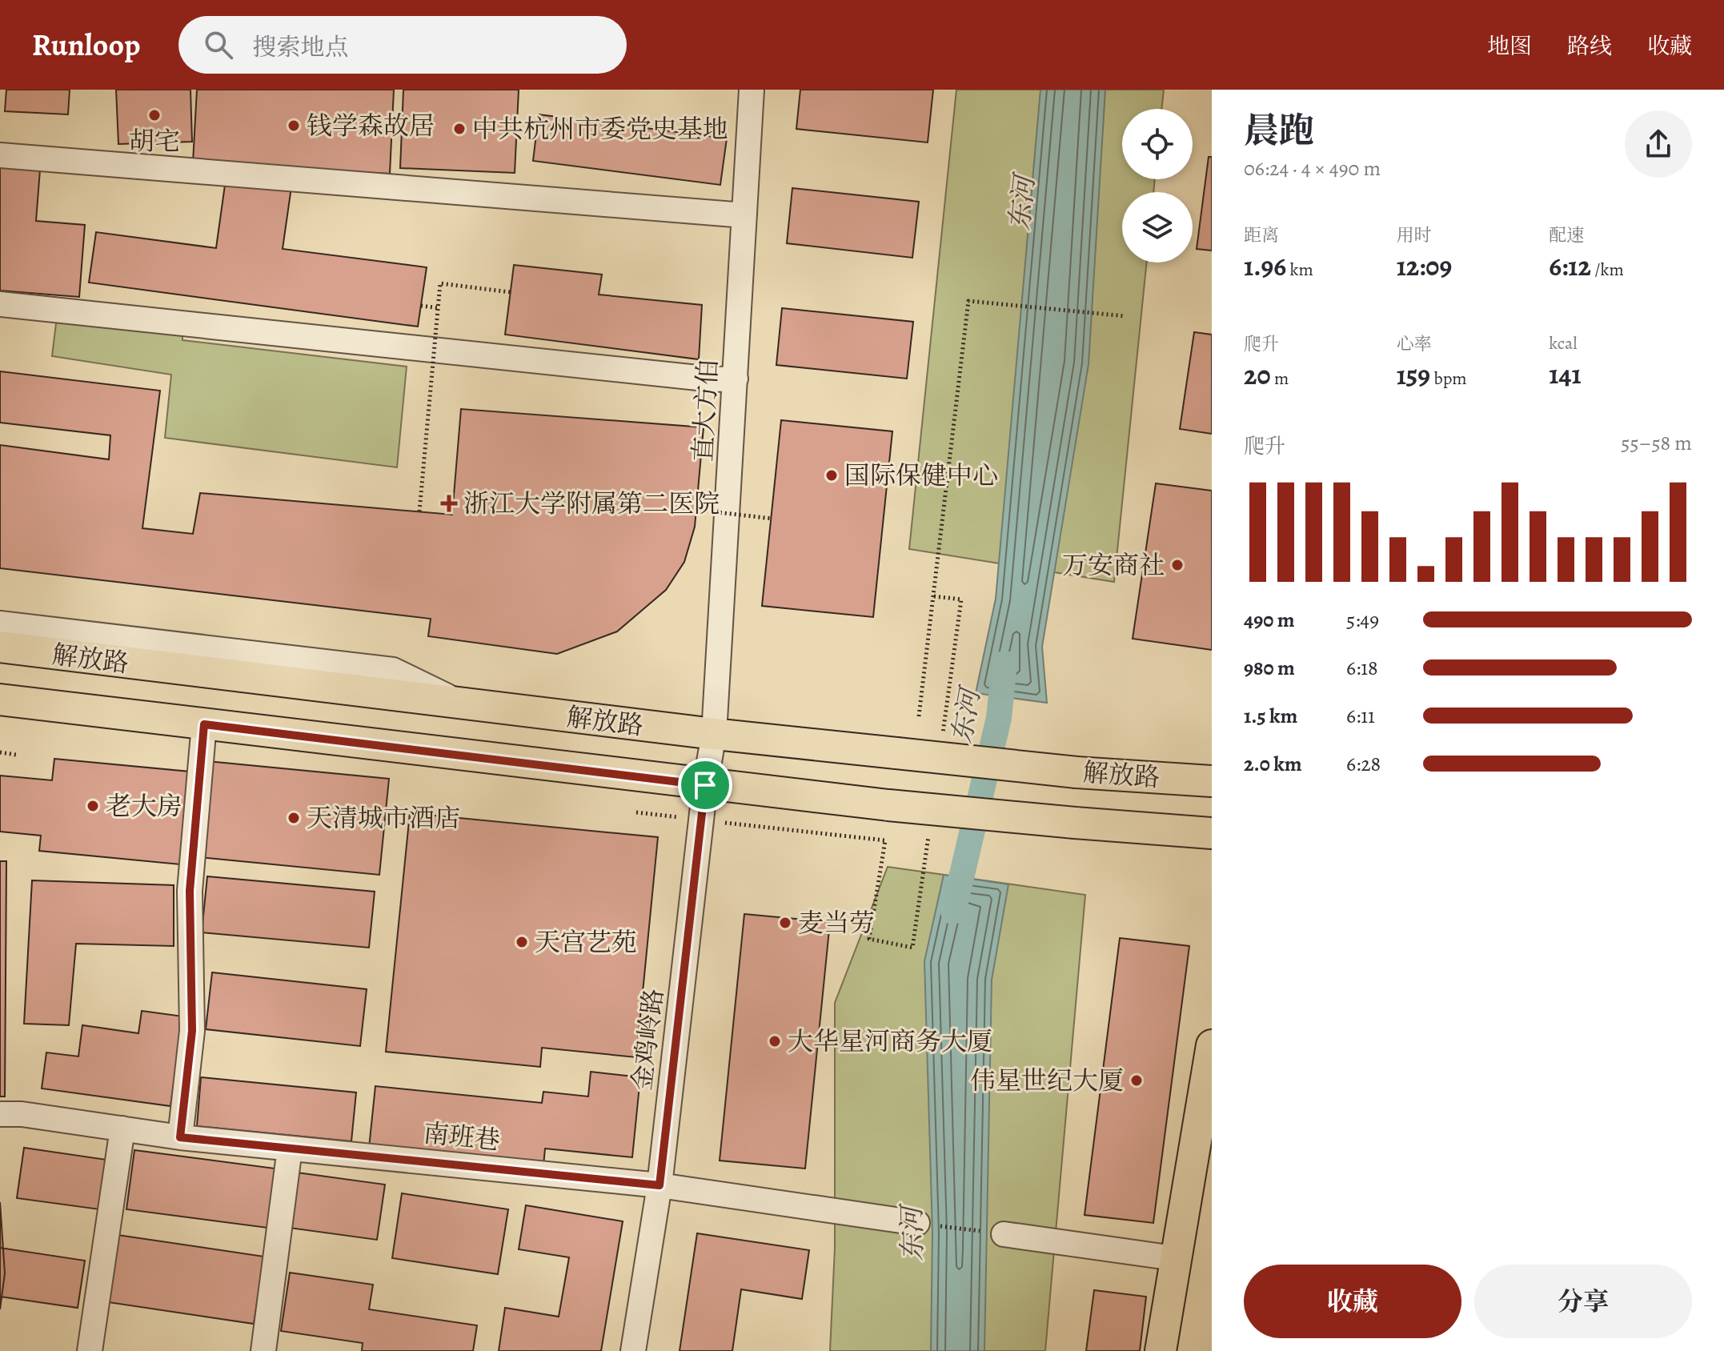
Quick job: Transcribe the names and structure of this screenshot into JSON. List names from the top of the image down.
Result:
{
  "streets": {
    "main road": ["解放路"],
    "street": ["直大方伯", "金鸡岭路", "南班巷"]
  },
  "crossings": [
    ["直大方伯", "解放路"],
    ["直大方伯", "金鸡岭路"],
    ["解放路", "金鸡岭路"],
    ["金鸡岭路", "南班巷"]
  ],
  "water": ["东河"],
  "places": {
    "other": [
      "胡宅",
      "钱学森故居",
      "中共杭州市委党史基地",
      "国际保健中心",
      "万安商社",
      "老大房",
      "天清城市酒店",
      "麦当劳",
      "天宫艺苑",
      "大华星河商务大厦",
      "伟星世纪大厦"
    ],
    "health": ["浙江大学附属第二医院"]
  },
  "page": {
    "header": "Runloop",
    "search": "搜索地点",
    "nav": ["地图", "路线", "收藏"],
    "heading": ["晨跑", "06:24 · 4 × 490 m"],
    "stats": [
      ["距离", "1.96 km"],
      ["用时", "12:09"],
      ["配速", "6:12 /km"],
      ["爬升", "20 m"],
      ["心率", "159 bpm"],
      ["kcal", "141"]
    ],
    "chart": ["爬升", "55–58 m"],
    "list": [
      {
        "name": "490 m",
        "note": "5:49"
      },
      {
        "name": "980 m",
        "note": "6:18"
      },
      {
        "name": "1.5 km",
        "note": "6:11"
      },
      {
        "name": "2.0 km",
        "note": "6:28"
      }
    ],
    "buttons": ["收藏", "分享"]
  }
}
